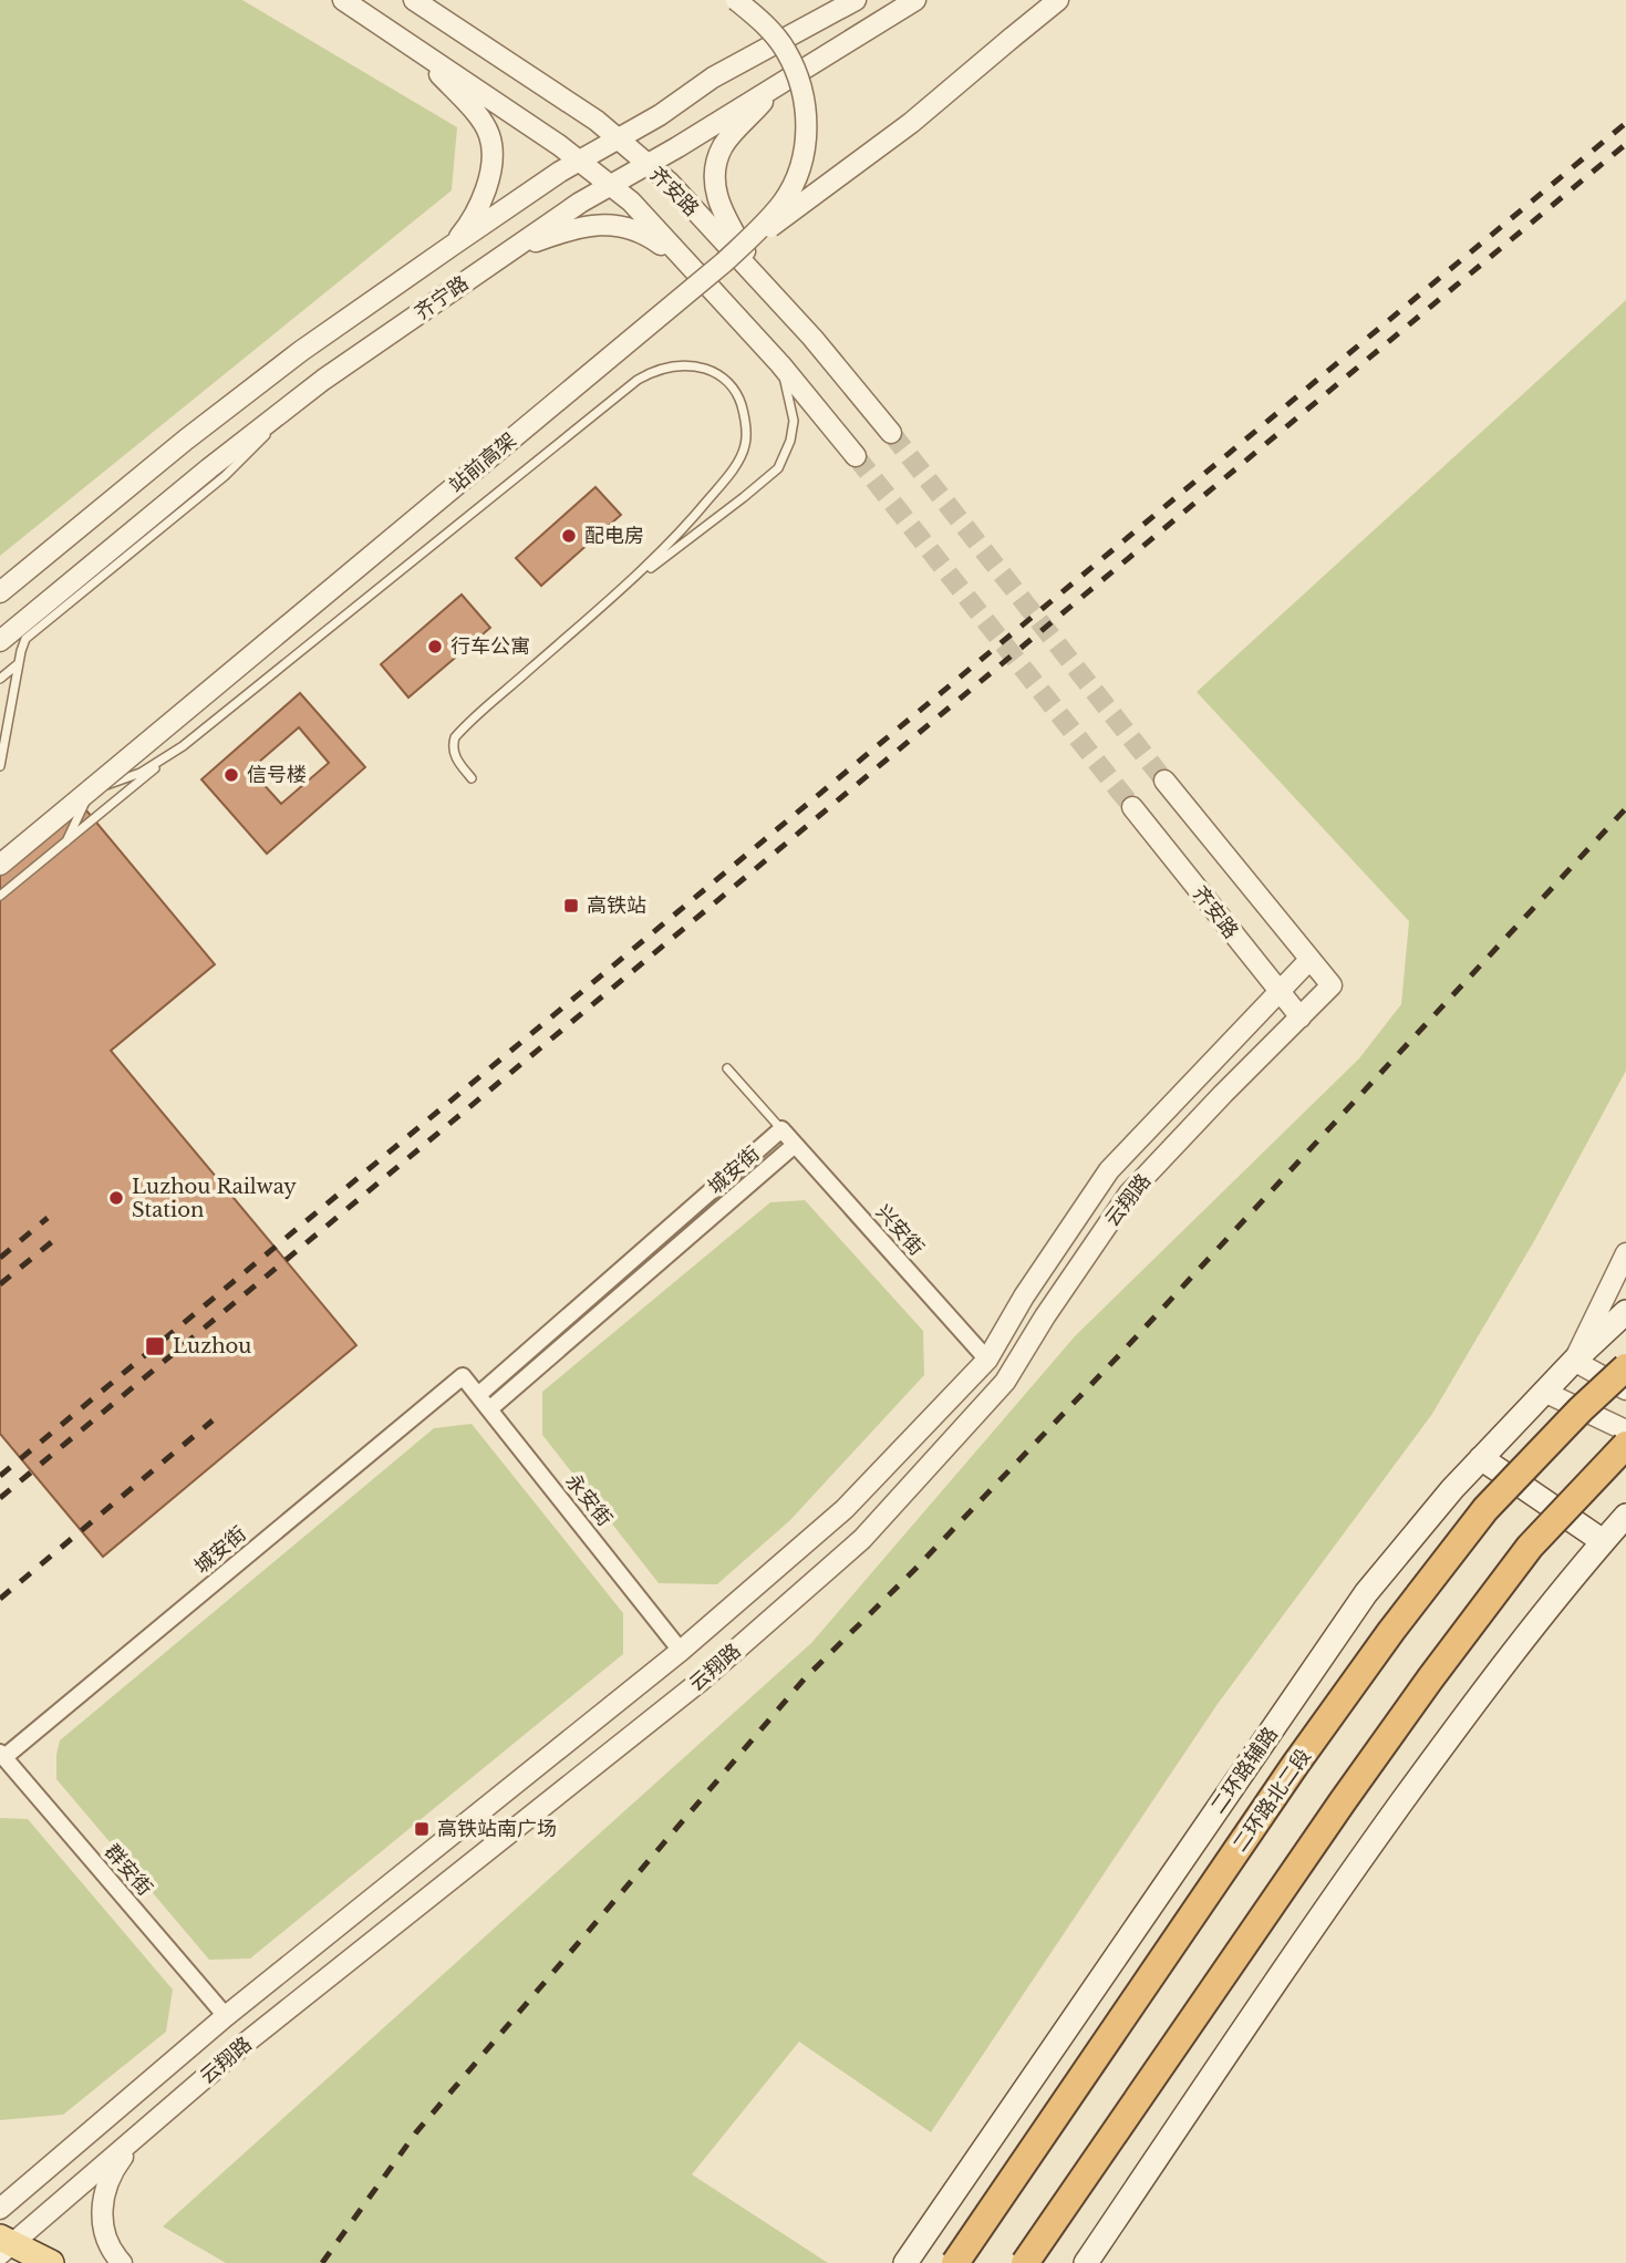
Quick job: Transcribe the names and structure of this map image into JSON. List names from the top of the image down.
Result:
{
  "streets": {
    "highway": ["二环路北二段"],
    "main road": ["二环路辅路"],
    "street": [
      "齐安路",
      "齐宁路",
      "站前高架",
      "城安街",
      "云翔路",
      "兴安街",
      "永安街",
      "群安街"
    ]
  },
  "crossings": [
    ["齐安路", "齐宁路"],
    ["齐安路", "云翔路"],
    ["城安街", "兴安街"],
    ["城安街", "永安街"],
    ["城安街", "群安街"],
    ["云翔路", "兴安街"],
    ["云翔路", "永安街"],
    ["云翔路", "群安街"]
  ],
  "places": {
    "other": [
      "配电房",
      "行车公寓",
      "信号楼",
      "Luzhou Railway Station"
    ],
    "transit": ["高铁站", "Luzhou", "高铁站南广场"]
  }
}
